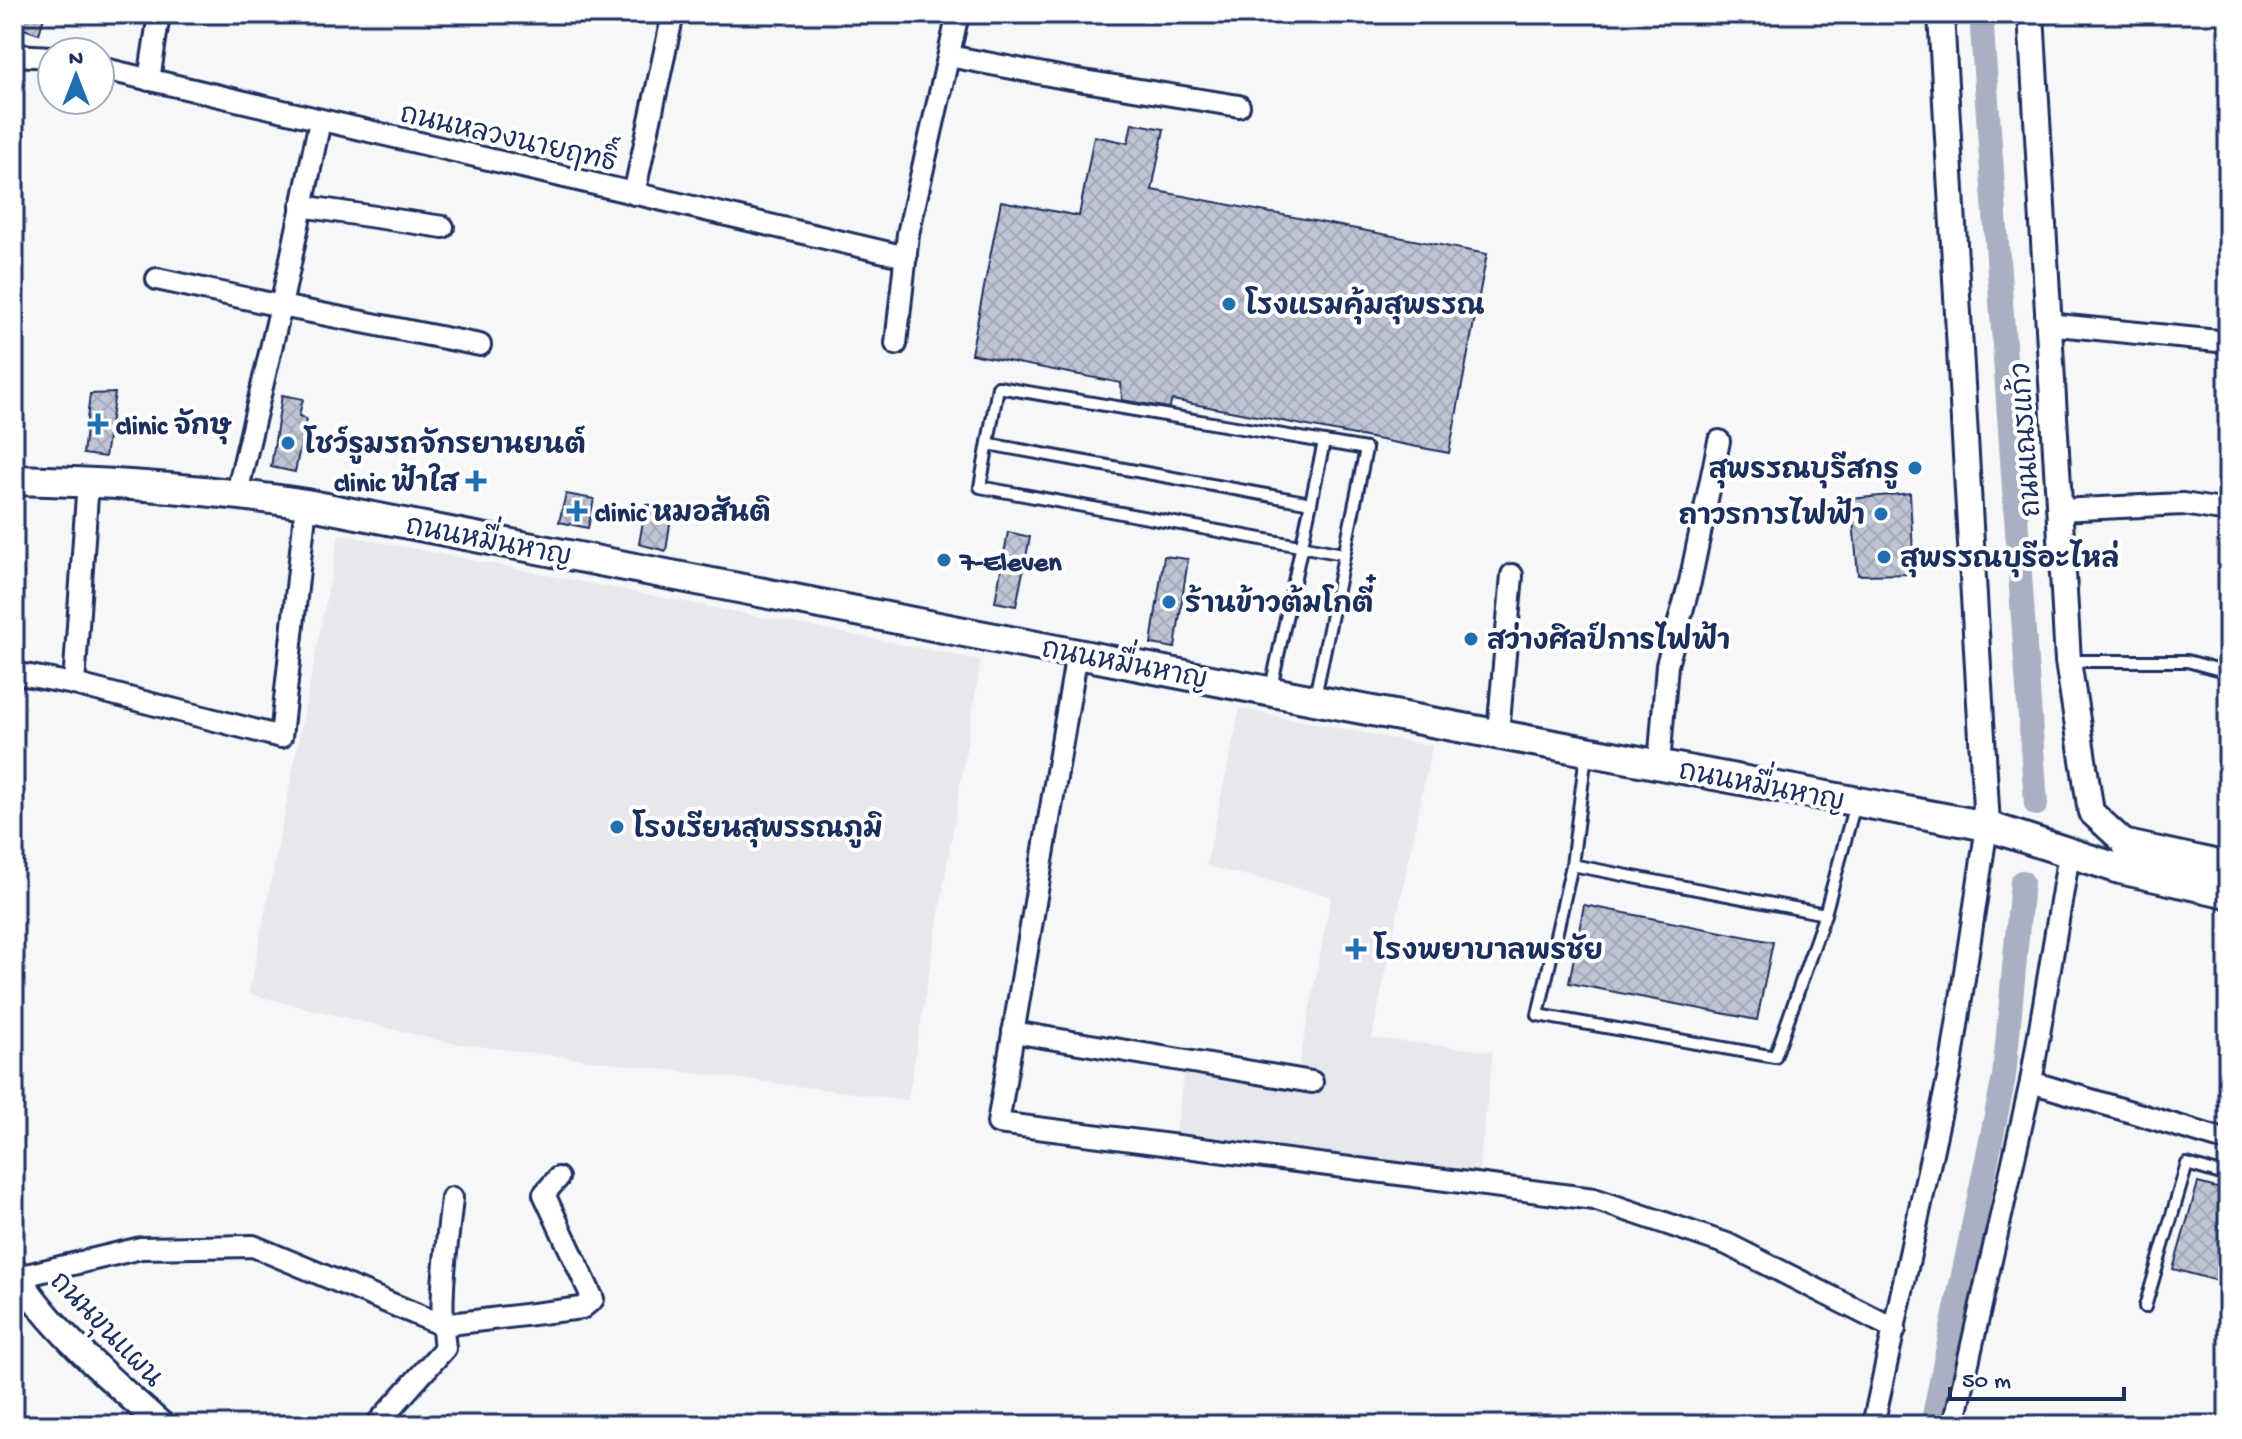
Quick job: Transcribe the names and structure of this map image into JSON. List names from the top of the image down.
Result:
{
  "streets": {
    "main road": ["ถนนหมื่นหาญ"],
    "street": ["ถนนหลวงนายฤทธิ์", "ถนนเณรแก้ว", "ถนนขุนแผน"]
  },
  "crossings": [
    ["ถนนเณรแก้ว", "ถนนหมื่นหาญ"]
  ],
  "places": {
    "other": [
      "โรงแรมคุ้มสุพรรณ",
      "โชว์รูมรถจักรยานยนต์",
      "สุพรรณบุรีสกรู",
      "ถาวรการไฟฟ้า",
      "สุพรรณบุรีอะไหล่",
      "7-Eleven",
      "ร้านข้าวต้มโกตี๋",
      "สว่างศิลป์การไฟฟ้า",
      "โรงเรียนสุพรรณภูมิ"
    ],
    "health": [
      "clinic จักษุ",
      "clinic ฟ้าใส",
      "clinic หมอสันติ",
      "โรงพยาบาลพรชัย"
    ]
  },
  "scale_bar": "50 m",
  "north": "top"
}
